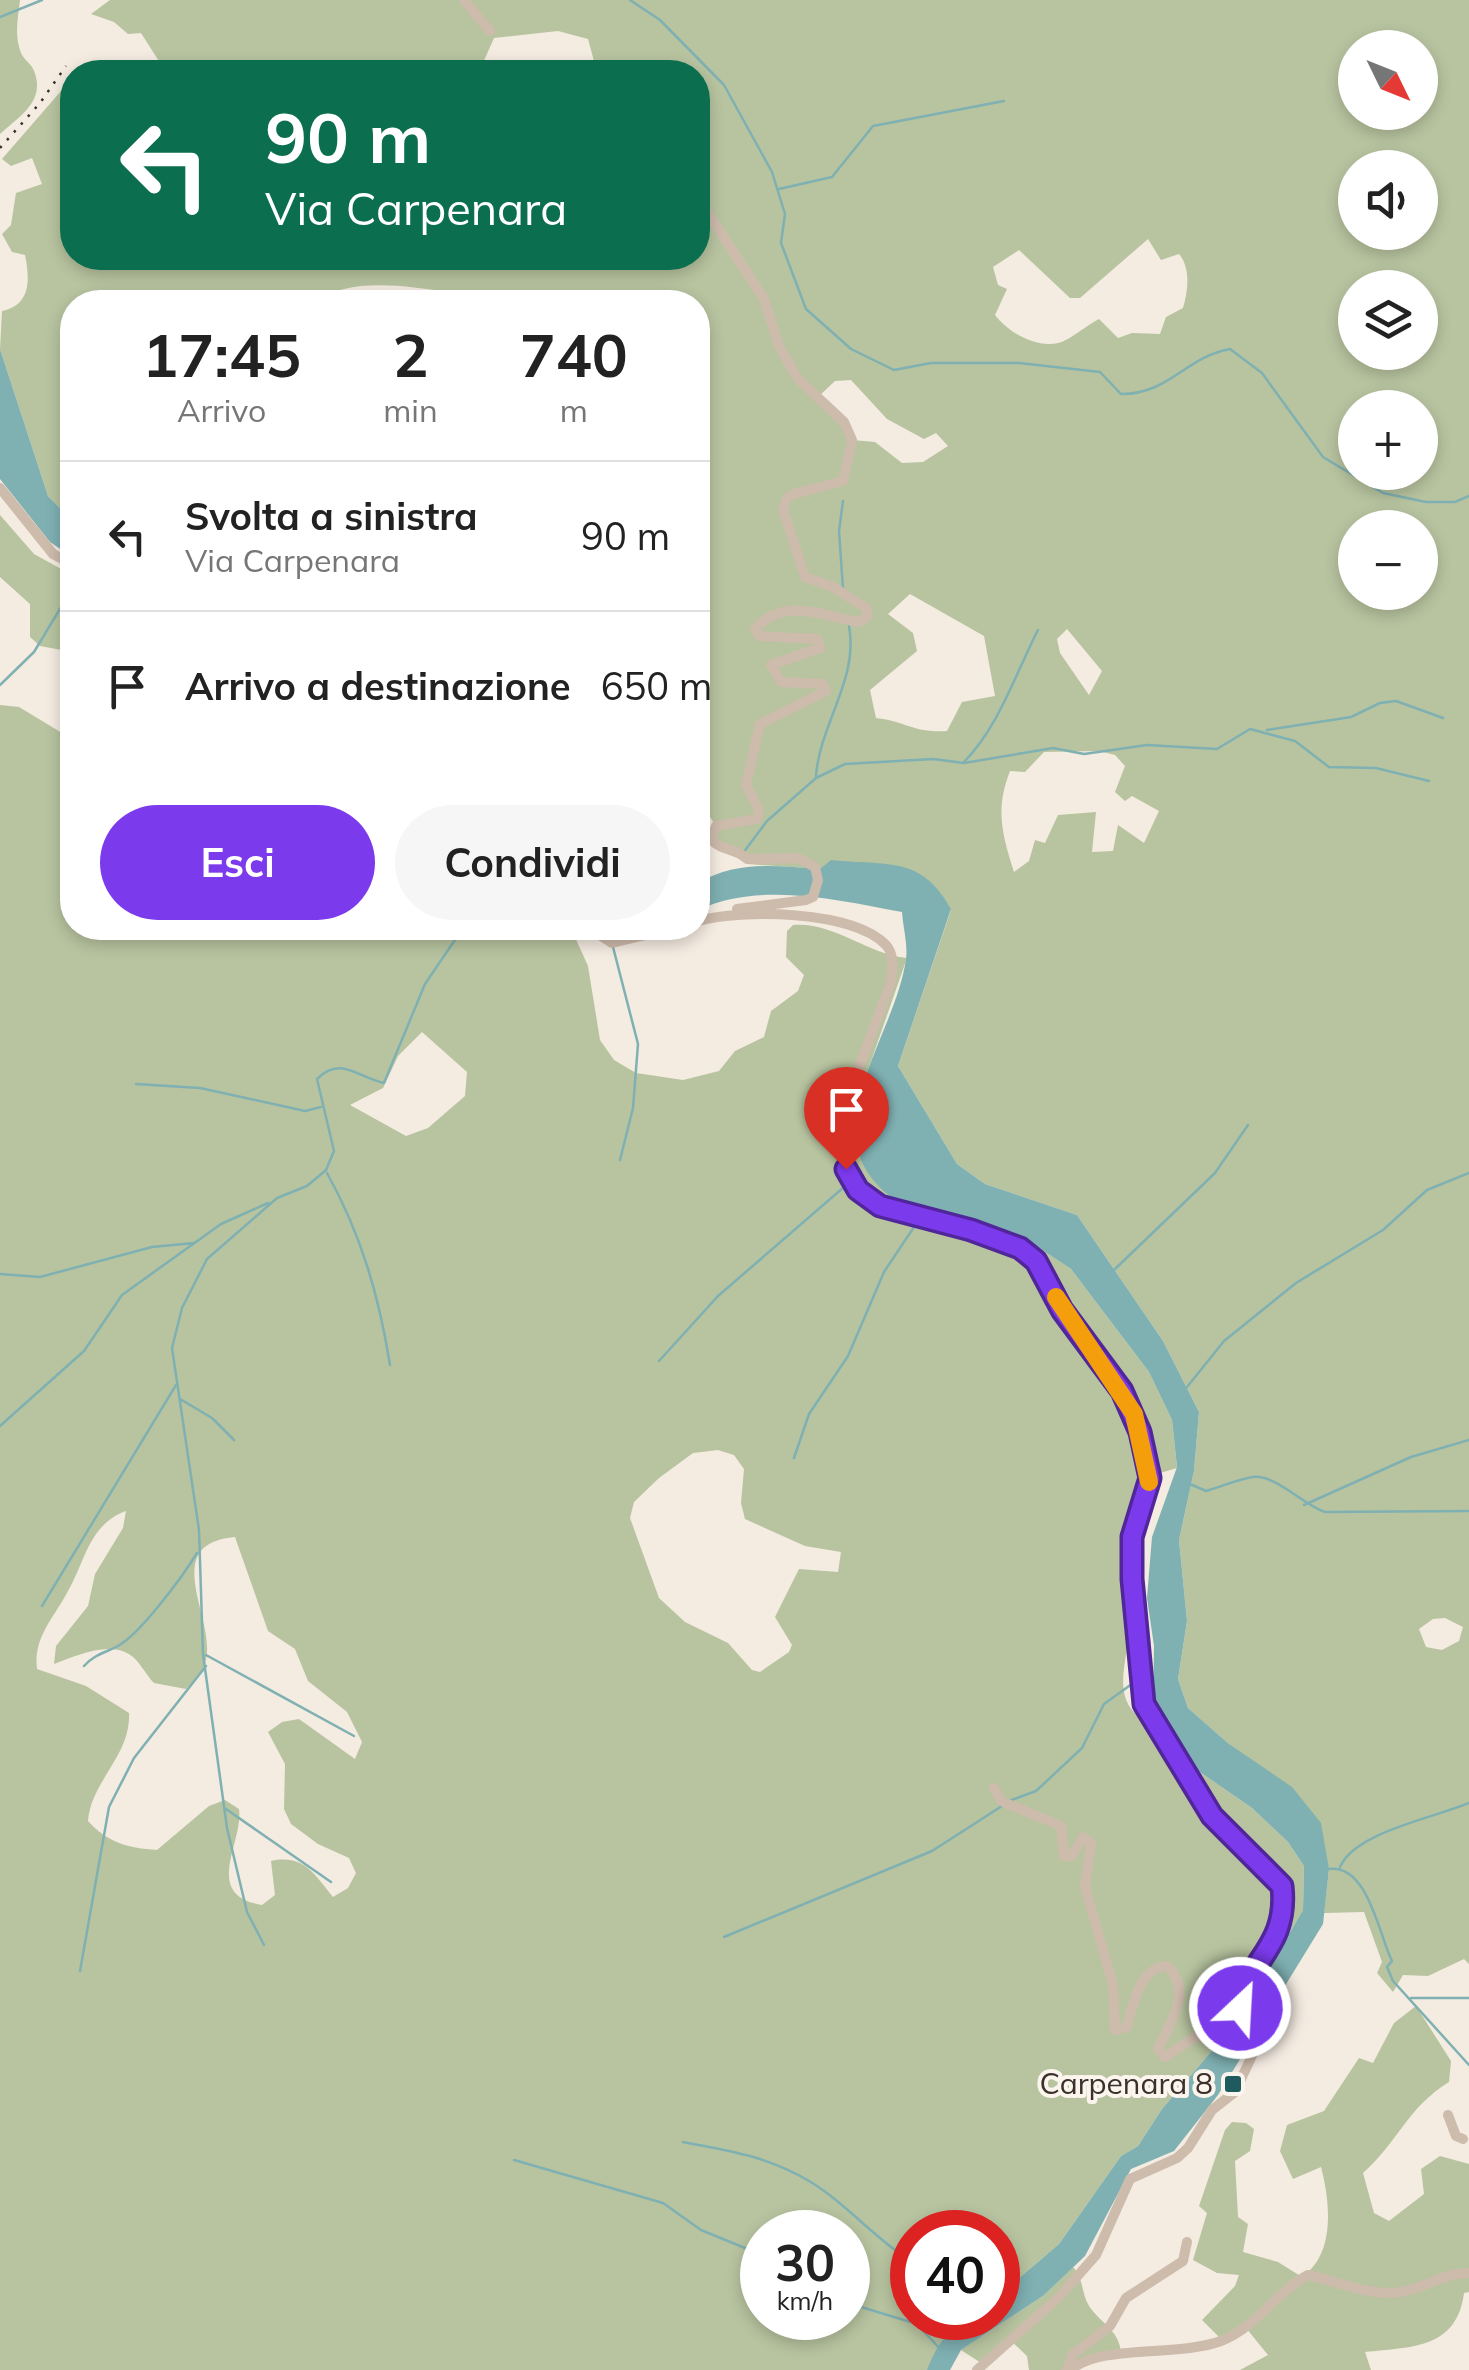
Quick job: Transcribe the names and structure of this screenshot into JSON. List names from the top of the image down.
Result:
{
  "places": {
    "transit": ["Carpenara 8"]
  },
  "north": "bottom right",
  "page": {
    "map_buttons": ["+", "−"],
    "turn": ["90 m", "Via Carpenara"],
    "eta": [
      "17:45",
      "Arrivo",
      "2",
      "min",
      "740",
      "m"
    ],
    "list": [
      {
        "name": "Svolta a sinistra",
        "note": "Via Carpenara",
        "value": "90 m"
      },
      {
        "name": "Arrivo a destinazione",
        "value": "650 m"
      }
    ],
    "buttons": ["Esci", "Condividi"],
    "speed": "30 km/h",
    "limit": "40"
  }
}
